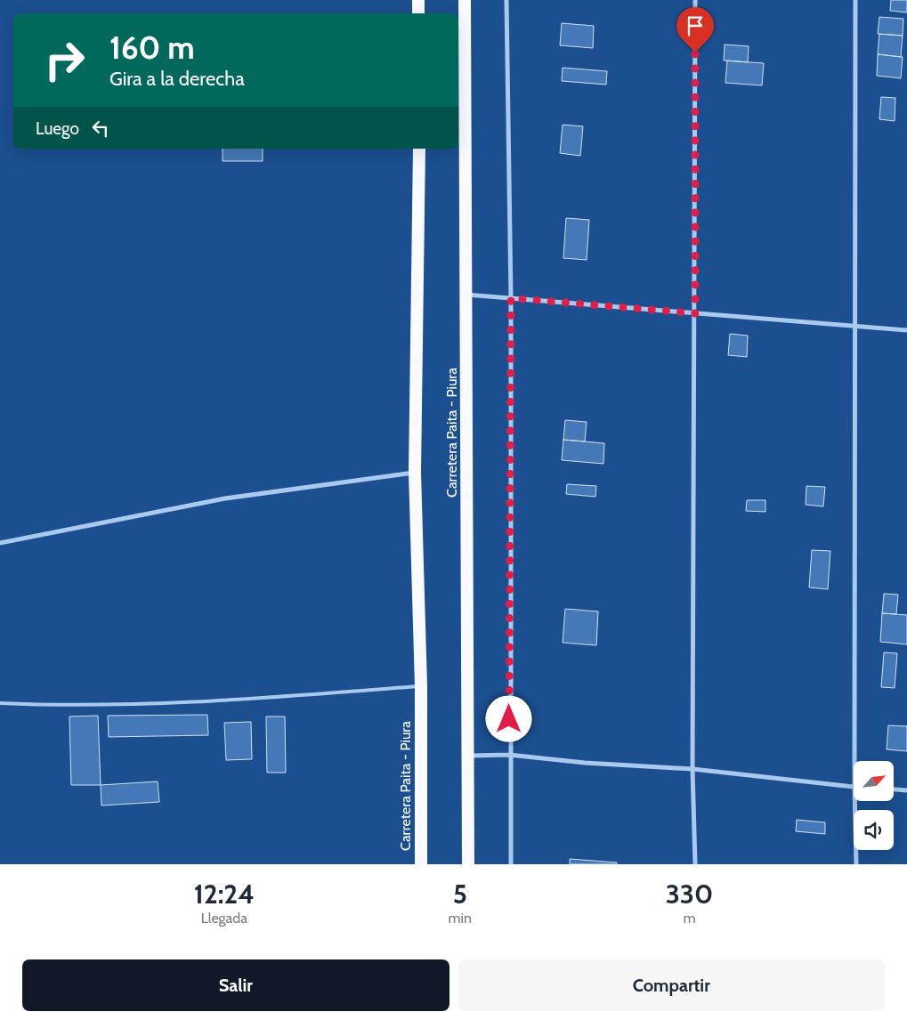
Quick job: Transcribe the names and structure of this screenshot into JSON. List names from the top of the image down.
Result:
{
  "streets": {
    "highway": ["Carretera Paita - Piura"]
  },
  "north": "top right",
  "page": {
    "turn": ["160 m", "Gira a la derecha"],
    "then": "Luego",
    "eta": [
      "12:24",
      "Llegada",
      "5",
      "min",
      "330",
      "m"
    ],
    "buttons": ["Salir", "Compartir"]
  }
}
